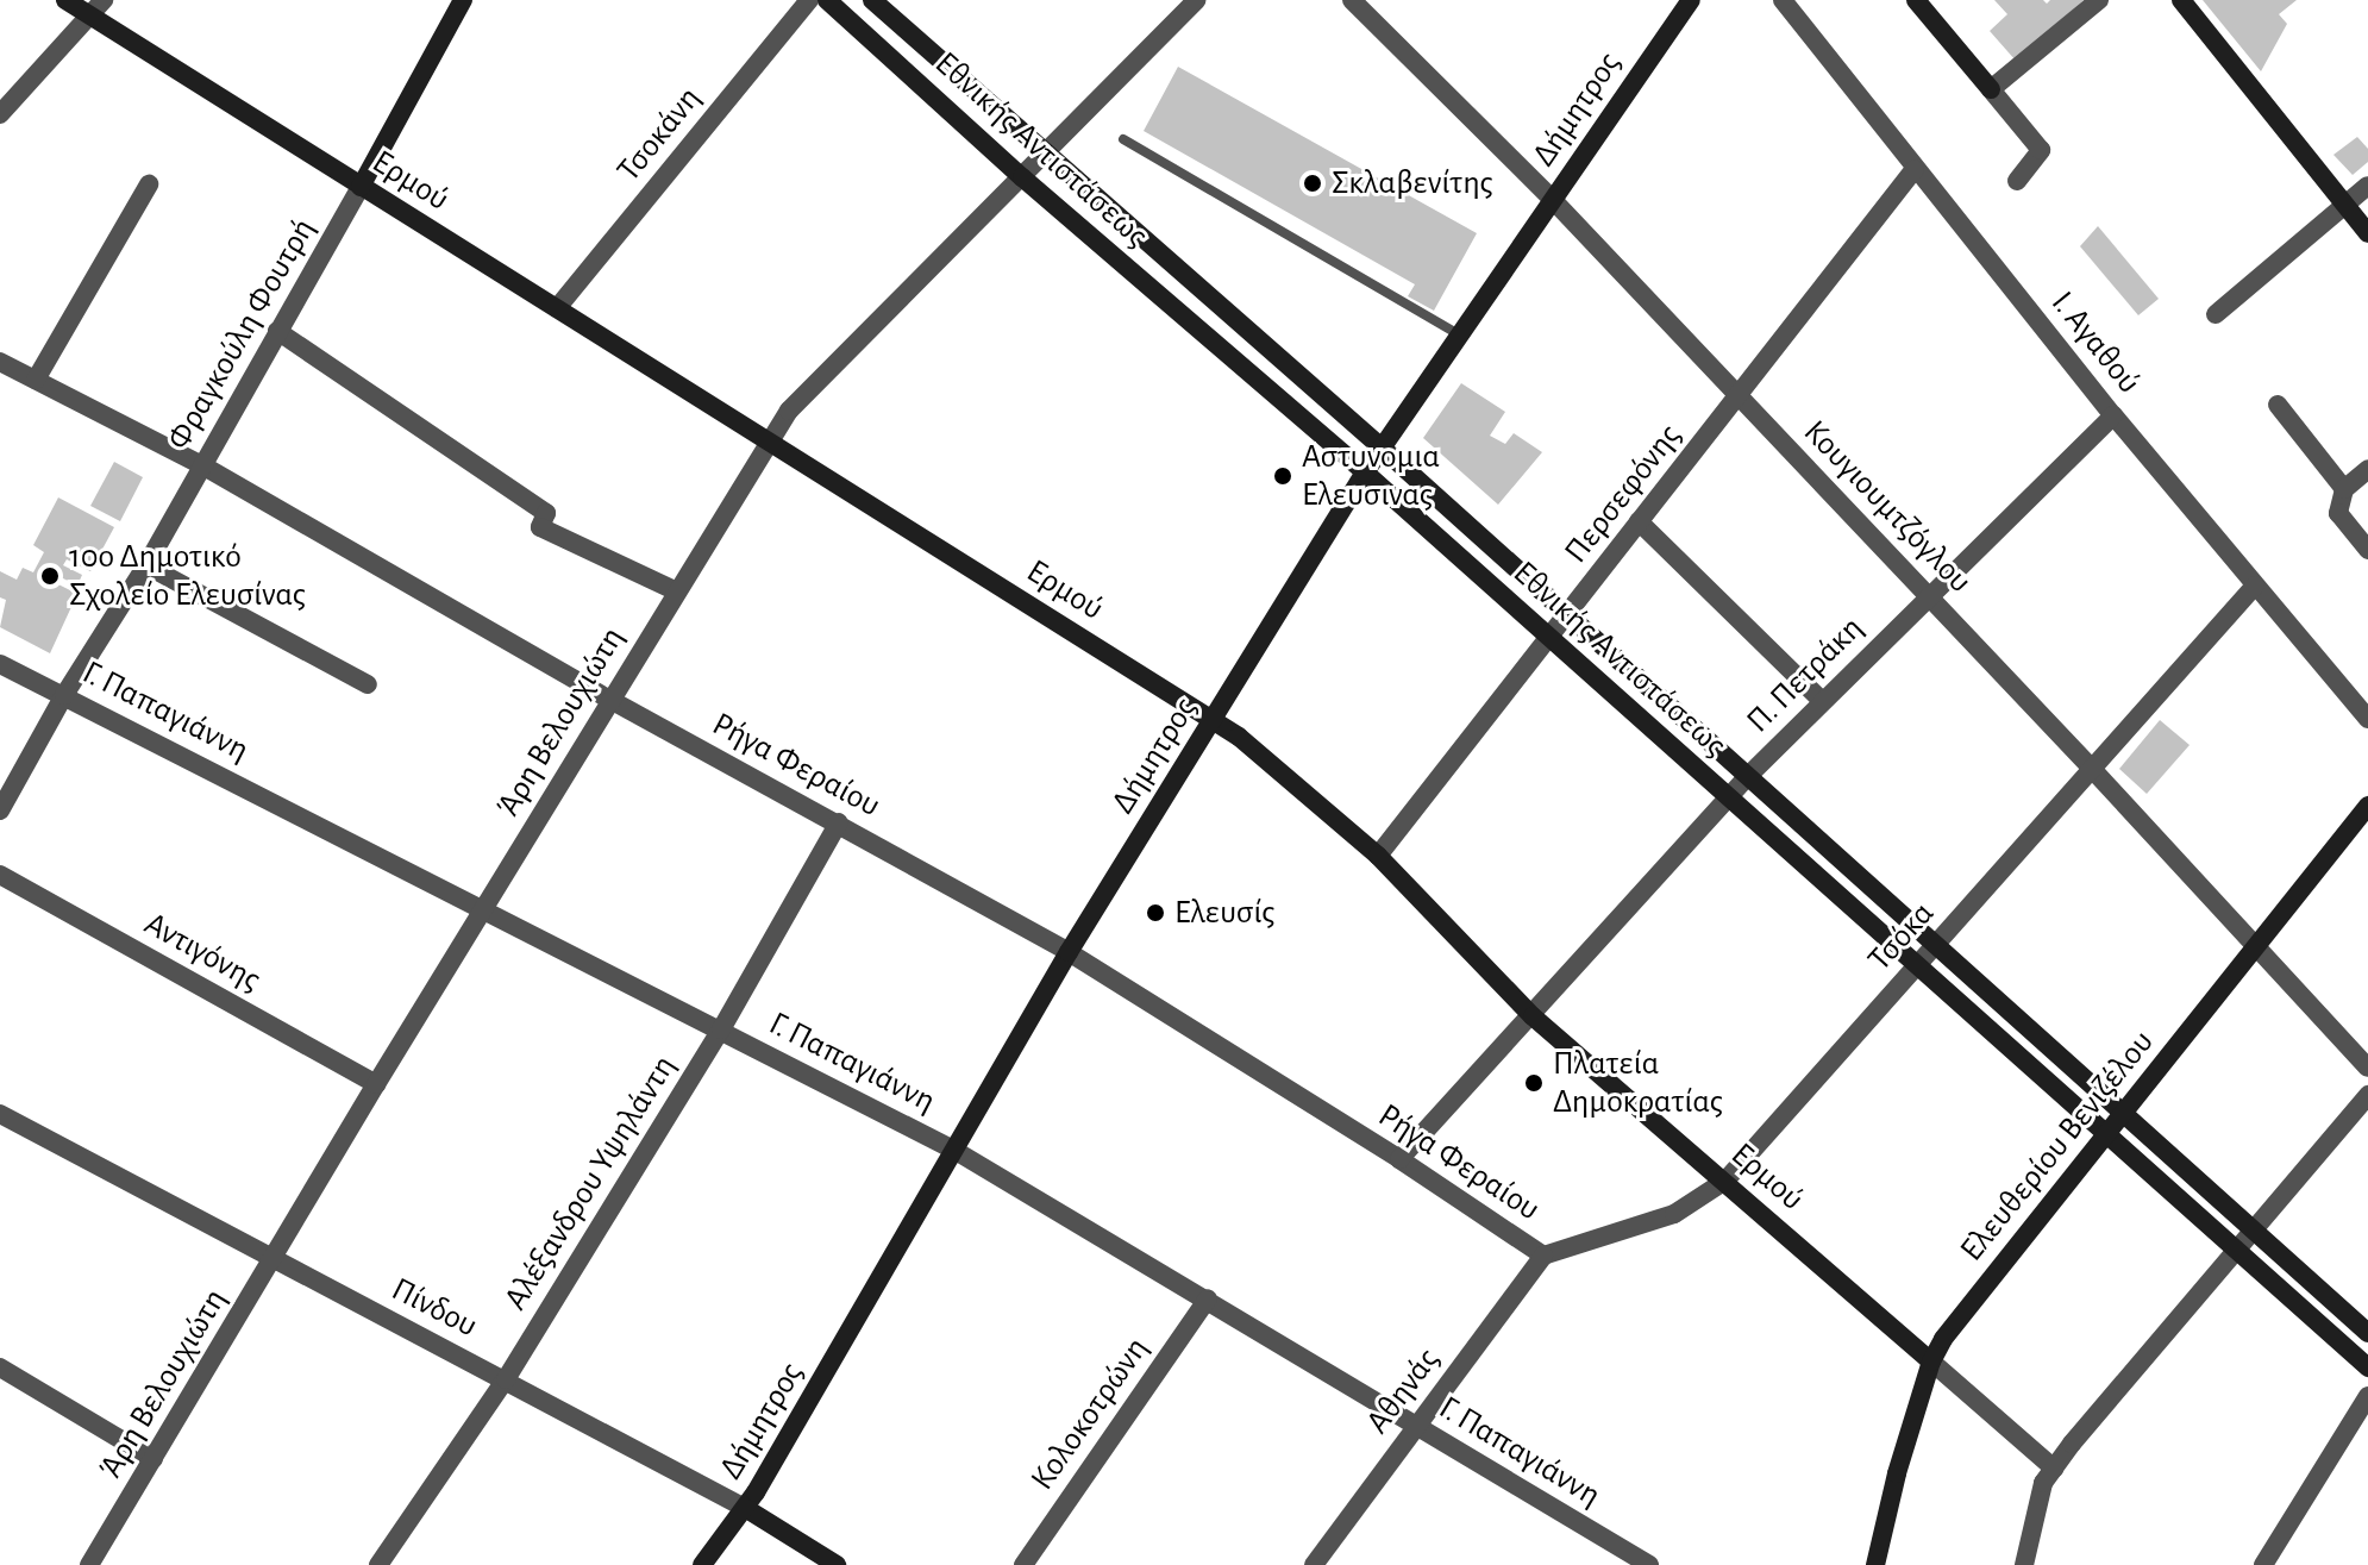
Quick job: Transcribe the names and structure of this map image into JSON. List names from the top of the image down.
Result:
{
  "streets": {
    "street": [
      "Δήμητρος",
      "Τσοκάνη",
      "Εθνικής Αντιστάσεως",
      "Ερμού",
      "Φραγκούλη Φουτρή",
      "Ι. Αγαθού",
      "Περσεφόνης",
      "Κουγιουμτζόγλου",
      "Π. Πετράκη",
      "Γ. Παπαγιάννη",
      "Άρη Βελουχιώτη",
      "Ρήγα Φεραίου",
      "Τσόκα",
      "Αντιγόνης",
      "Ελευθερίου Βενιζέλου",
      "Αλέξανδρου Υψηλάντη",
      "Πίνδου",
      "Αθηνάς",
      "Κολοκοτρώνη"
    ]
  },
  "crossings": [
    ["Δήμητρος", "Εθνικής Αντιστάσεως"],
    ["Δήμητρος", "Ερμού"],
    ["Δήμητρος", "Κουγιουμτζόγλου"],
    ["Δήμητρος", "Γ. Παπαγιάννη"],
    ["Δήμητρος", "Ρήγα Φεραίου"],
    ["Δήμητρος", "Πίνδου"],
    ["Τσοκάνη", "Ερμού"],
    ["Εθνικής Αντιστάσεως", "Περσεφόνης"],
    ["Εθνικής Αντιστάσεως", "Π. Πετράκη"],
    ["Εθνικής Αντιστάσεως", "Άρη Βελουχιώτη"],
    ["Εθνικής Αντιστάσεως", "Τσόκα"],
    ["Εθνικής Αντιστάσεως", "Ελευθερίου Βενιζέλου"],
    ["Ερμού", "Φραγκούλη Φουτρή"],
    ["Ερμού", "Περσεφόνης"],
    ["Ερμού", "Π. Πετράκη"],
    ["Ερμού", "Άρη Βελουχιώτη"],
    ["Ερμού", "Τσόκα"],
    ["Ερμού", "Ελευθερίου Βενιζέλου"],
    ["Φραγκούλη Φουτρή", "Γ. Παπαγιάννη"],
    ["Φραγκούλη Φουτρή", "Ρήγα Φεραίου"],
    ["Ι. Αγαθού", "Περσεφόνης"],
    ["Ι. Αγαθού", "Π. Πετράκη"],
    ["Ι. Αγαθού", "Τσόκα"],
    ["Περσεφόνης", "Κουγιουμτζόγλου"],
    ["Κουγιουμτζόγλου", "Π. Πετράκη"],
    ["Κουγιουμτζόγλου", "Τσόκα"],
    ["Κουγιουμτζόγλου", "Ελευθερίου Βενιζέλου"],
    ["Π. Πετράκη", "Ρήγα Φεραίου"],
    ["Γ. Παπαγιάννη", "Άρη Βελουχιώτη"],
    ["Γ. Παπαγιάννη", "Αλέξανδρου Υψηλάντη"],
    ["Γ. Παπαγιάννη", "Αθηνάς"],
    ["Γ. Παπαγιάννη", "Κολοκοτρώνη"],
    ["Άρη Βελουχιώτη", "Ρήγα Φεραίου"],
    ["Άρη Βελουχιώτη", "Αντιγόνης"],
    ["Άρη Βελουχιώτη", "Πίνδου"],
    ["Ρήγα Φεραίου", "Τσόκα"],
    ["Ρήγα Φεραίου", "Αλέξανδρου Υψηλάντη"],
    ["Ρήγα Φεραίου", "Αθηνάς"],
    ["Τσόκα", "Αθηνάς"],
    ["Αλέξανδρου Υψηλάντη", "Πίνδου"]
  ],
  "places": [
    "Σκλαβενίτης",
    "Αστυνομια Ελευσινας",
    "10ο Δημοτικό Σχολείο Ελευσίνας",
    "Ελευσίς",
    "Πλατεία Δημοκρατίας"
  ]
}
